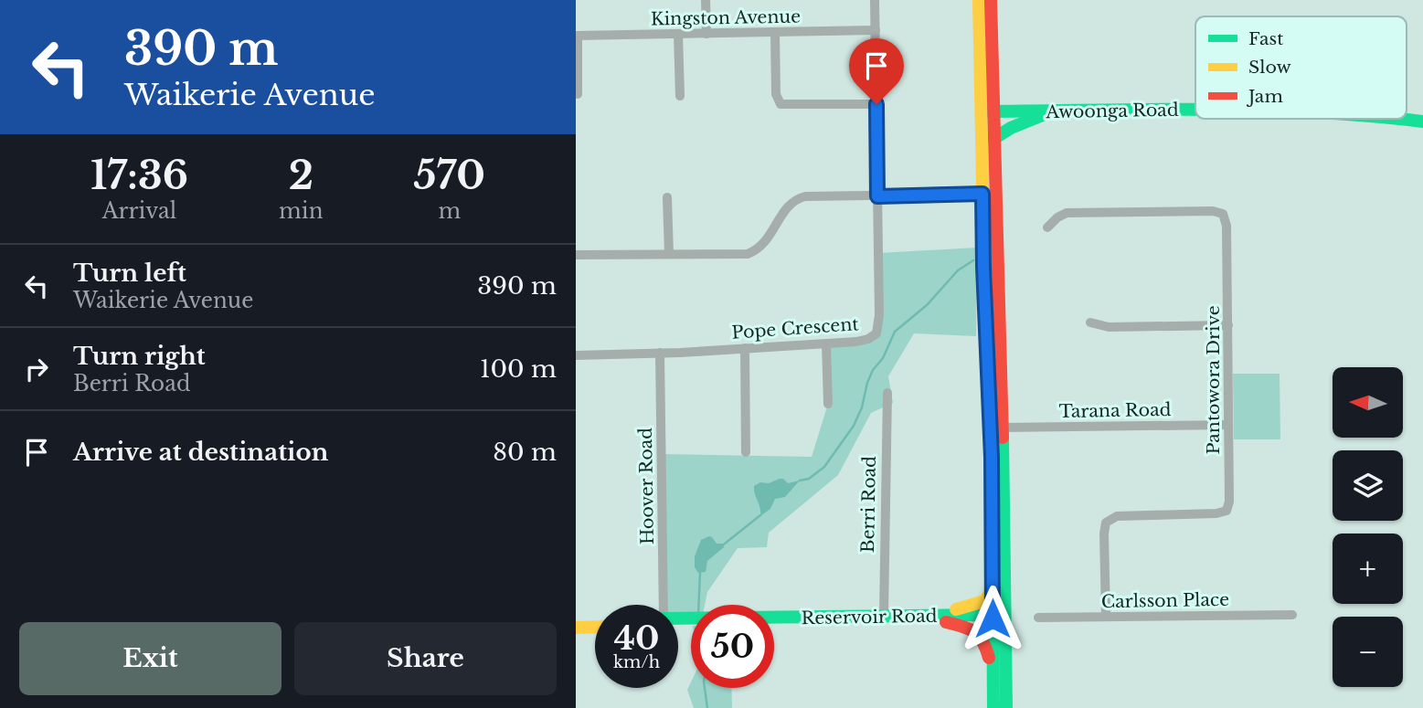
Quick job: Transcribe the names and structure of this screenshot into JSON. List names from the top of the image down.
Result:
{
  "streets": {
    "main road": ["Awoonga Road", "Reservoir Road"],
    "street": [
      "Kingston Avenue",
      "Pope Crescent",
      "Pantowora Drive",
      "Tarana Road",
      "Hoover Road",
      "Berri Road",
      "Carlsson Place"
    ]
  },
  "crossings": [
    ["Pope Crescent", "Hoover Road"],
    ["Pantowora Drive", "Tarana Road"],
    ["Pantowora Drive", "Carlsson Place"],
    ["Berri Road", "Reservoir Road"]
  ],
  "legend": ["Fast", "Slow", "Jam"],
  "north": "left",
  "page": {
    "turn": ["390 m", "Waikerie Avenue"],
    "eta": [
      "17:36",
      "Arrival",
      "2",
      "min",
      "570",
      "m"
    ],
    "list": [
      {
        "name": "Turn left",
        "note": "Waikerie Avenue",
        "value": "390 m"
      },
      {
        "name": "Turn right",
        "note": "Berri Road",
        "value": "100 m"
      },
      {
        "name": "Arrive at destination",
        "value": "80 m"
      }
    ],
    "map_buttons": ["+", "−"],
    "speed": "40 km/h",
    "limit": "50",
    "buttons": ["Exit", "Share"]
  }
}
